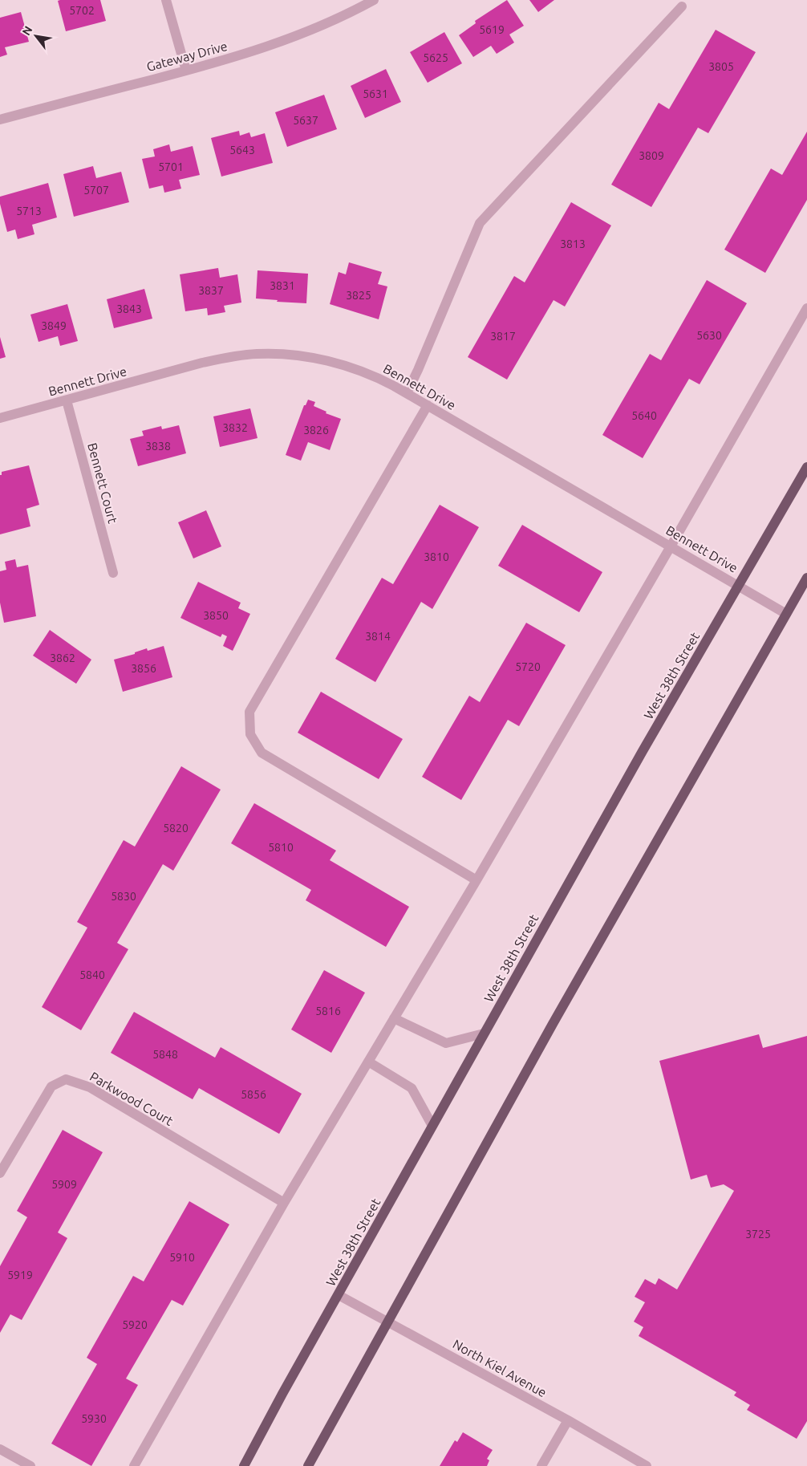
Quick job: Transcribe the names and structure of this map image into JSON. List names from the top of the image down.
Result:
{
  "streets": {
    "main road": ["West 38th Street"],
    "street": [
      "Gateway Drive",
      "Bennett Drive",
      "Bennett Court",
      "Parkwood Court",
      "North Kiel Avenue"
    ]
  },
  "crossings": [
    ["Bennett Drive", "Bennett Court"],
    ["Bennett Drive", "West 38th Street"],
    ["West 38th Street", "North Kiel Avenue"]
  ],
  "house_numbers": [
    "5702",
    "5619",
    "5625",
    "3805",
    "5631",
    "5637",
    "5643",
    "3809",
    "5701",
    "5707",
    "5713",
    "3813",
    "3831",
    "3837",
    "3825",
    "3843",
    "3849",
    "5630",
    "3817",
    "5640",
    "3832",
    "3826",
    "3838",
    "3810",
    "3850",
    "3814",
    "3862",
    "5720",
    "3856",
    "5820",
    "5810",
    "5830",
    "5840",
    "5816",
    "5848",
    "5856",
    "5909",
    "3725",
    "5910",
    "5919",
    "5920",
    "5930"
  ],
  "north": "top left"
}
